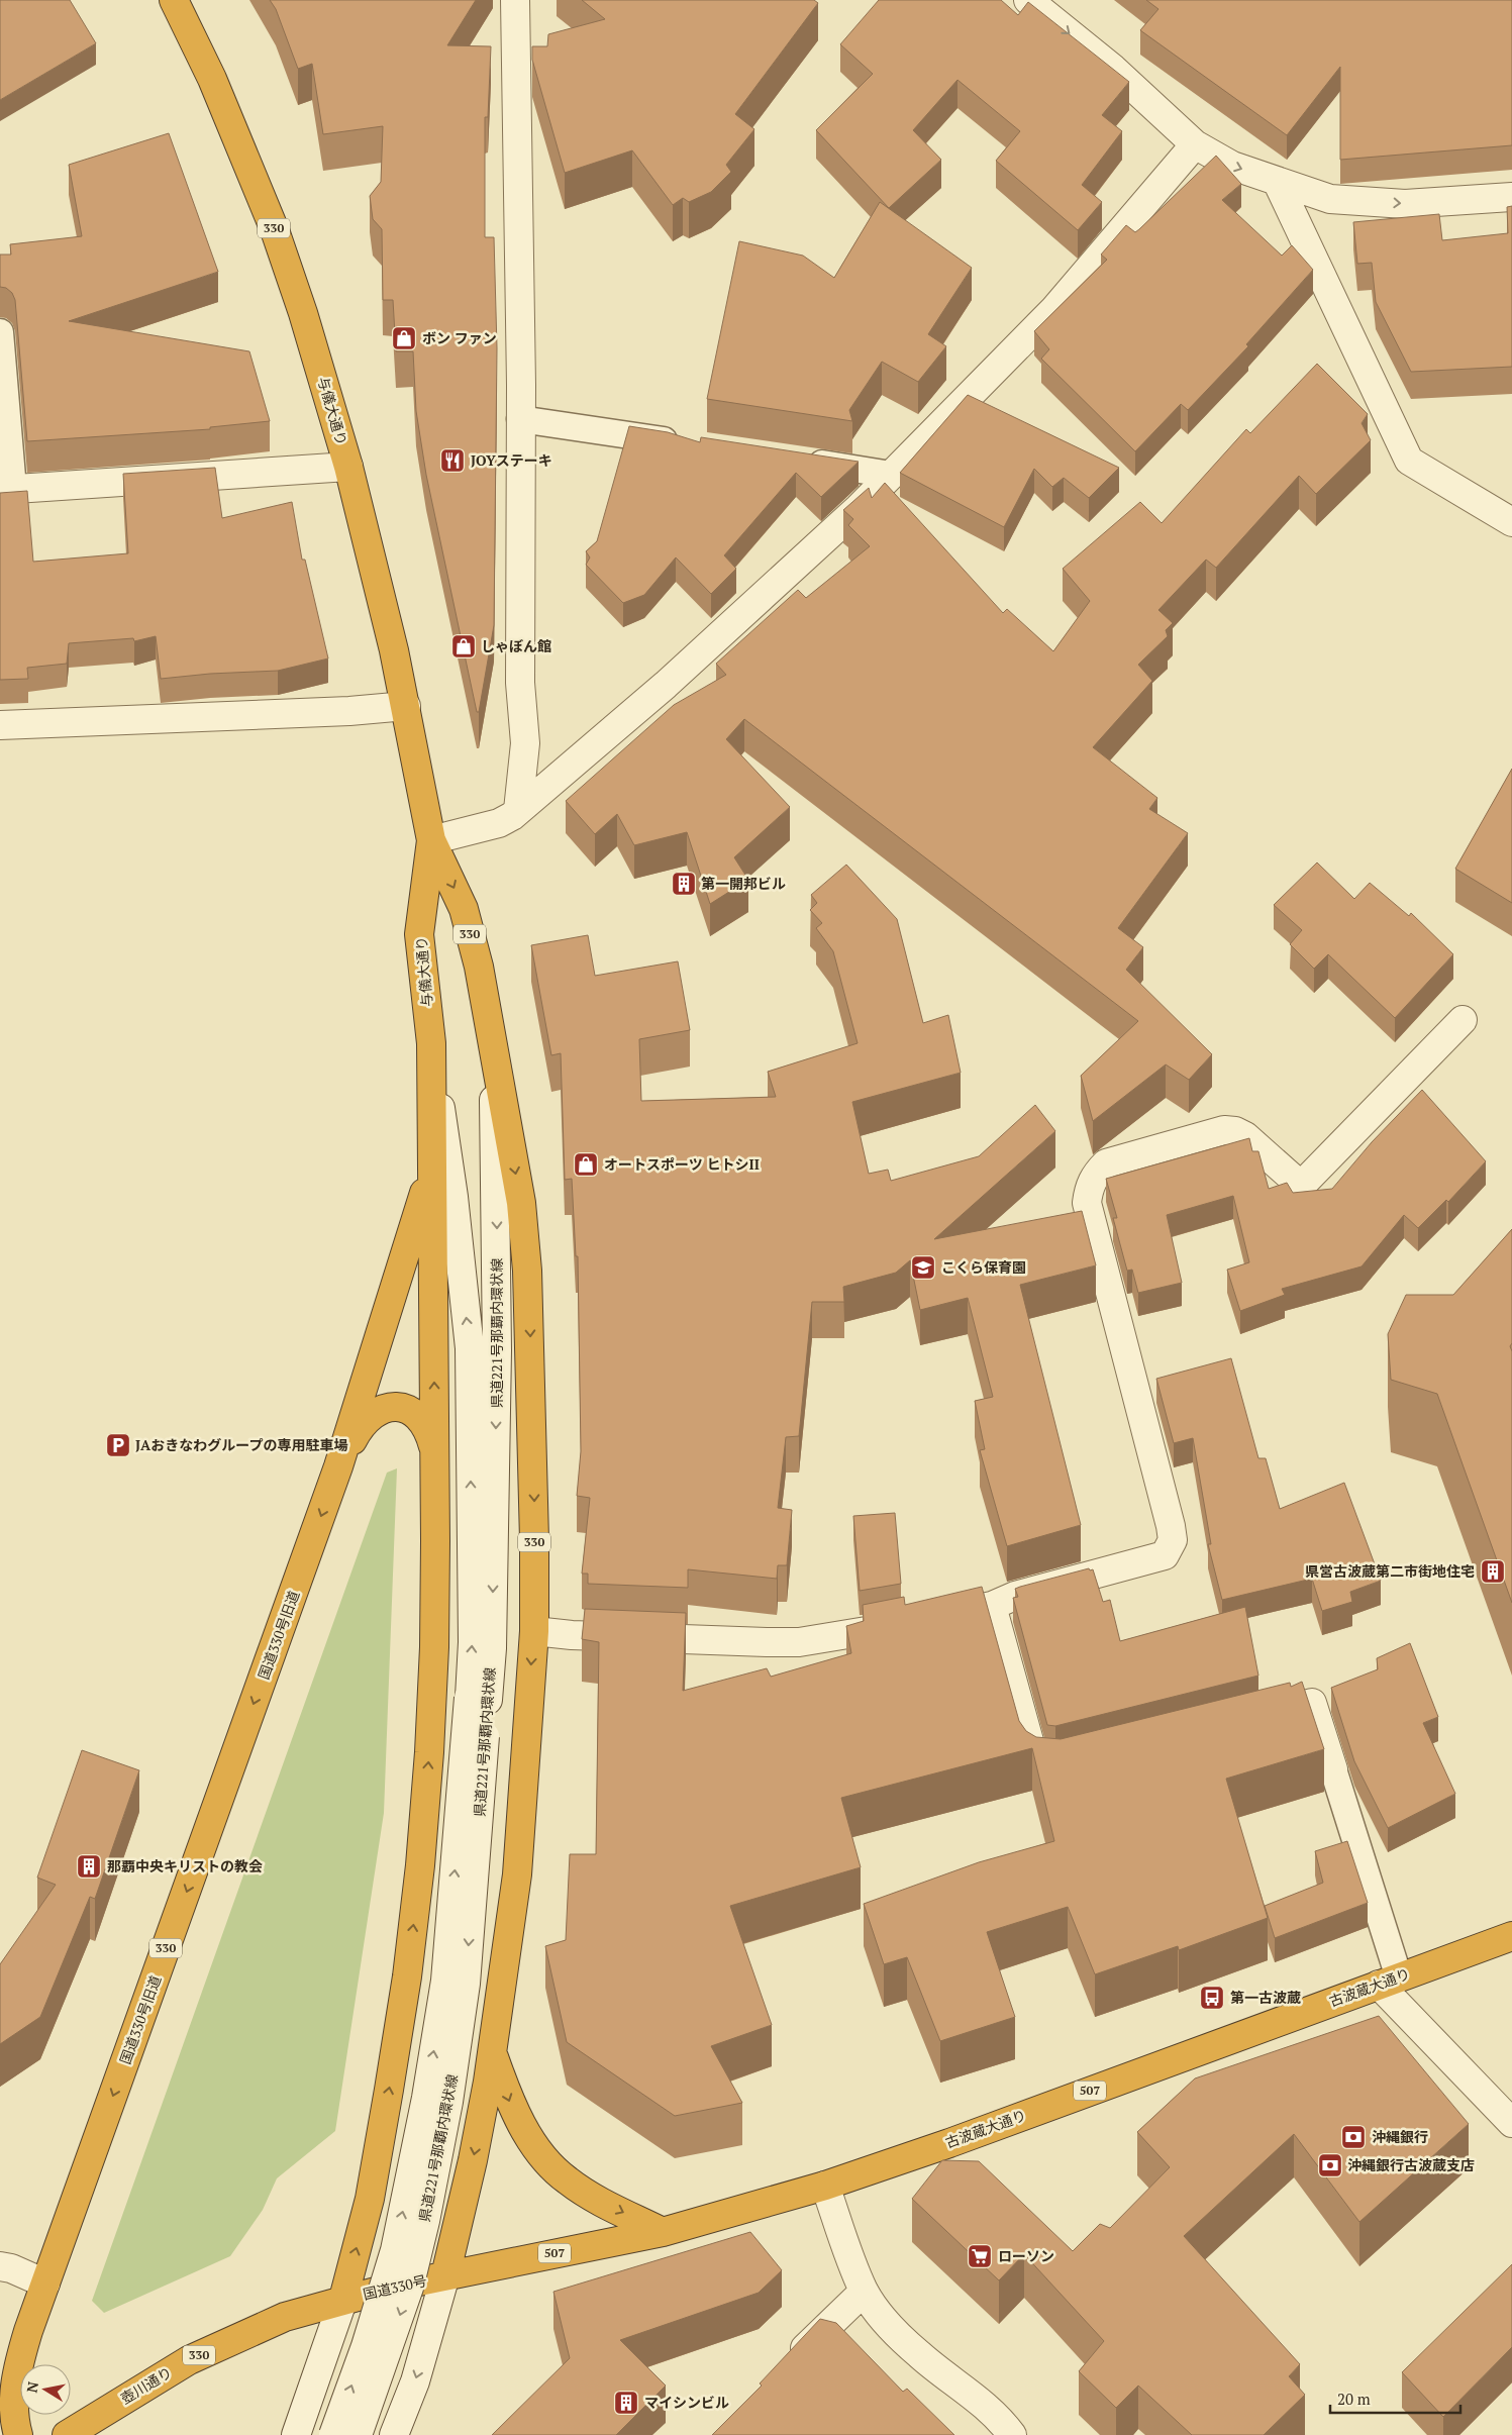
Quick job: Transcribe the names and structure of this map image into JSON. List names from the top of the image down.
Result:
{
  "streets": {
    "highway": [
      "330",
      "与儀大通り",
      "国道330号旧道",
      "古波蔵大通り",
      "507",
      "国道330号",
      "壺川通り"
    ],
    "street": ["県道221号那覇内環状線"]
  },
  "crossings": [
    ["330", "与儀大通り"],
    ["330", "県道221号那覇内環状線"],
    ["330", "国道330号旧道"],
    ["330", "古波蔵大通り"],
    ["330", "国道330号"],
    ["330", "壺川通り"],
    ["与儀大通り", "県道221号那覇内環状線"],
    ["古波蔵大通り", "国道330号"],
    ["国道330号", "壺川通り"]
  ],
  "places": {
    "shop": ["ボン ファン", "しゃぼん館", "オートスポーツ ヒトシII"],
    "restaurant": ["JOYステーキ"],
    "building": [
      "第一開邦ビル",
      "県営古波蔵第二市街地住宅",
      "那覇中央キリストの教会",
      "マイシンビル"
    ],
    "school or university": ["こくら保育園"],
    "parking": ["JAおきなわグループの専用駐車場"],
    "bus stop": ["第一古波蔵"],
    "bank": ["沖縄銀行", "沖縄銀行古波蔵支店"],
    "supermarket": ["ローソン"]
  },
  "scale_bar": "20 m",
  "north": "left"
}
